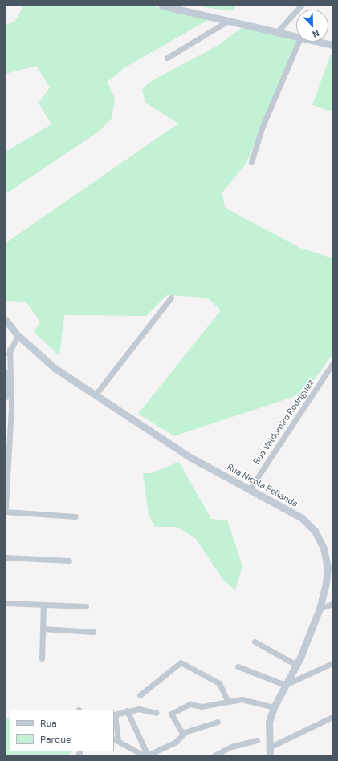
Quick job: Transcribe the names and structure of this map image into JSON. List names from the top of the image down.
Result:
{
  "streets": {
    "main road": ["Rua Nicola Pellanda"],
    "street": ["Rua Valdomiro Rodriguez"]
  },
  "crossings": [
    ["Rua Valdomiro Rodriguez", "Rua Nicola Pellanda"]
  ],
  "legend": ["Rua", "Parque"],
  "north": "bottom right"
}
